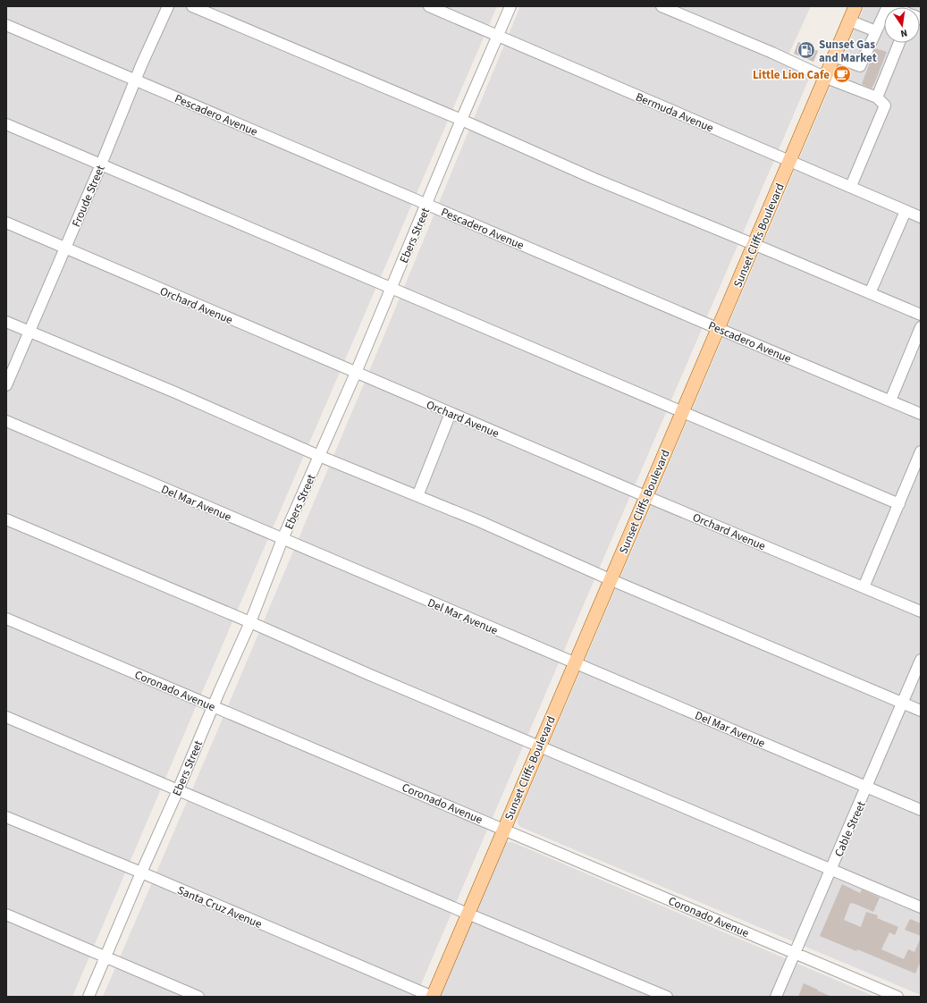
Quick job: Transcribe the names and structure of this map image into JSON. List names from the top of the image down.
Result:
{
  "streets": {
    "main road": ["Sunset Cliffs Boulevard"],
    "street": [
      "Bermuda Avenue",
      "Pescadero Avenue",
      "Froude Street",
      "Ebers Street",
      "Orchard Avenue",
      "Del Mar Avenue",
      "Coronado Avenue",
      "Cable Street",
      "Santa Cruz Avenue"
    ]
  },
  "crossings": [
    ["Bermuda Avenue", "Ebers Street"],
    ["Bermuda Avenue", "Sunset Cliffs Boulevard"],
    ["Pescadero Avenue", "Froude Street"],
    ["Pescadero Avenue", "Ebers Street"],
    ["Pescadero Avenue", "Sunset Cliffs Boulevard"],
    ["Froude Street", "Orchard Avenue"],
    ["Ebers Street", "Orchard Avenue"],
    ["Ebers Street", "Del Mar Avenue"],
    ["Ebers Street", "Coronado Avenue"],
    ["Ebers Street", "Santa Cruz Avenue"],
    ["Sunset Cliffs Boulevard", "Orchard Avenue"],
    ["Sunset Cliffs Boulevard", "Del Mar Avenue"],
    ["Sunset Cliffs Boulevard", "Coronado Avenue"],
    ["Sunset Cliffs Boulevard", "Santa Cruz Avenue"],
    ["Del Mar Avenue", "Cable Street"],
    ["Coronado Avenue", "Cable Street"]
  ],
  "places": {
    "fuel station": ["Sunset Gas and Market"],
    "cafe": ["Little Lion Cafe"]
  },
  "north": "bottom"
}
